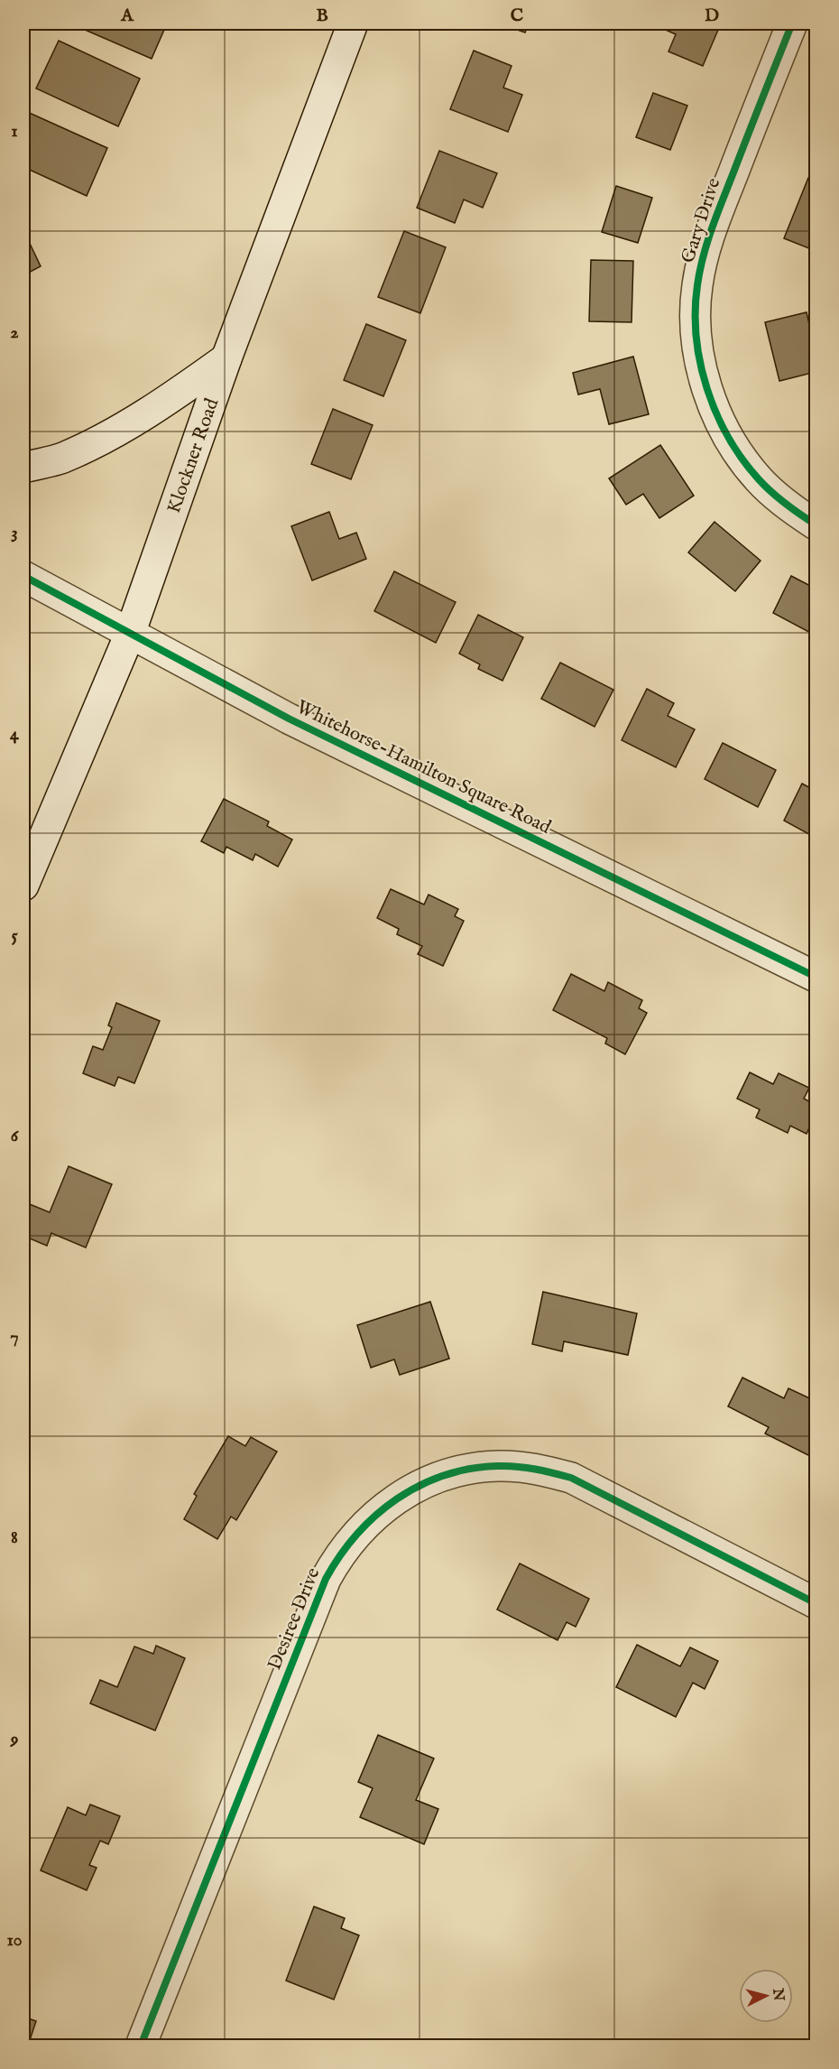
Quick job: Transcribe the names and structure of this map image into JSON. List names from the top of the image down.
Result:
{
  "streets": {
    "street": [
      "Gary Drive",
      "Klockner Road",
      "Whitehorse-Hamilton Square Road",
      "Desiree Drive"
    ]
  },
  "crossings": [
    ["Klockner Road", "Whitehorse-Hamilton Square Road"]
  ],
  "north": "right",
  "grid": {
    "columns": [
      "A",
      "B",
      "C",
      "D"
    ],
    "rows": [
      "1",
      "2",
      "3",
      "4",
      "5",
      "6",
      "7",
      "8",
      "9",
      "10"
    ]
  }
}
